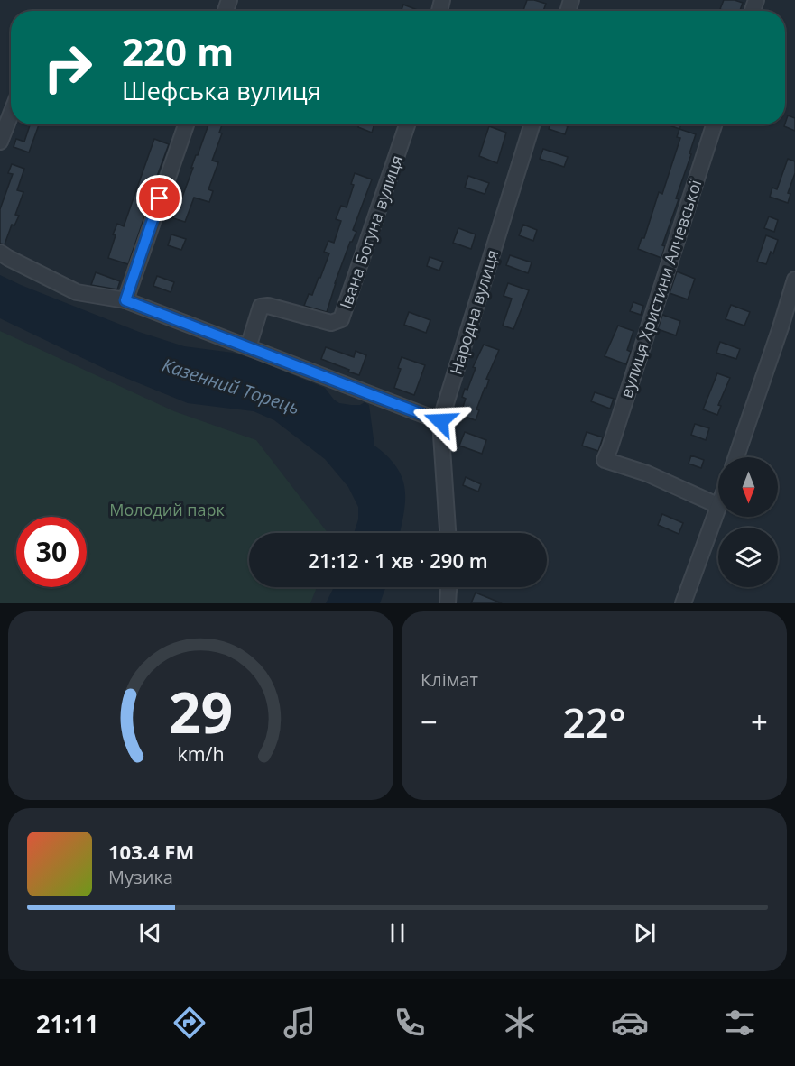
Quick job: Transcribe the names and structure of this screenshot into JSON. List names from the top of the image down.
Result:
{
  "streets": {
    "street": ["Івана Богуна вулиця", "вулиця Христини Алчевської", "Народна вулиця"]
  },
  "water": ["Казенний Торець"],
  "parks": ["Молодий парк"],
  "north": "bottom",
  "page": {
    "turn": ["220 m", "Шефська вулиця"],
    "limit": "30",
    "trip": "21:12 · 1 хв · 290 m",
    "tile": "Клімат",
    "heat": ["−", "22°", "+"],
    "song": ["103.4 FM", "Музика"],
    "tabs": "21:11",
    "gauge": ["29", "km/h"]
  }
}
